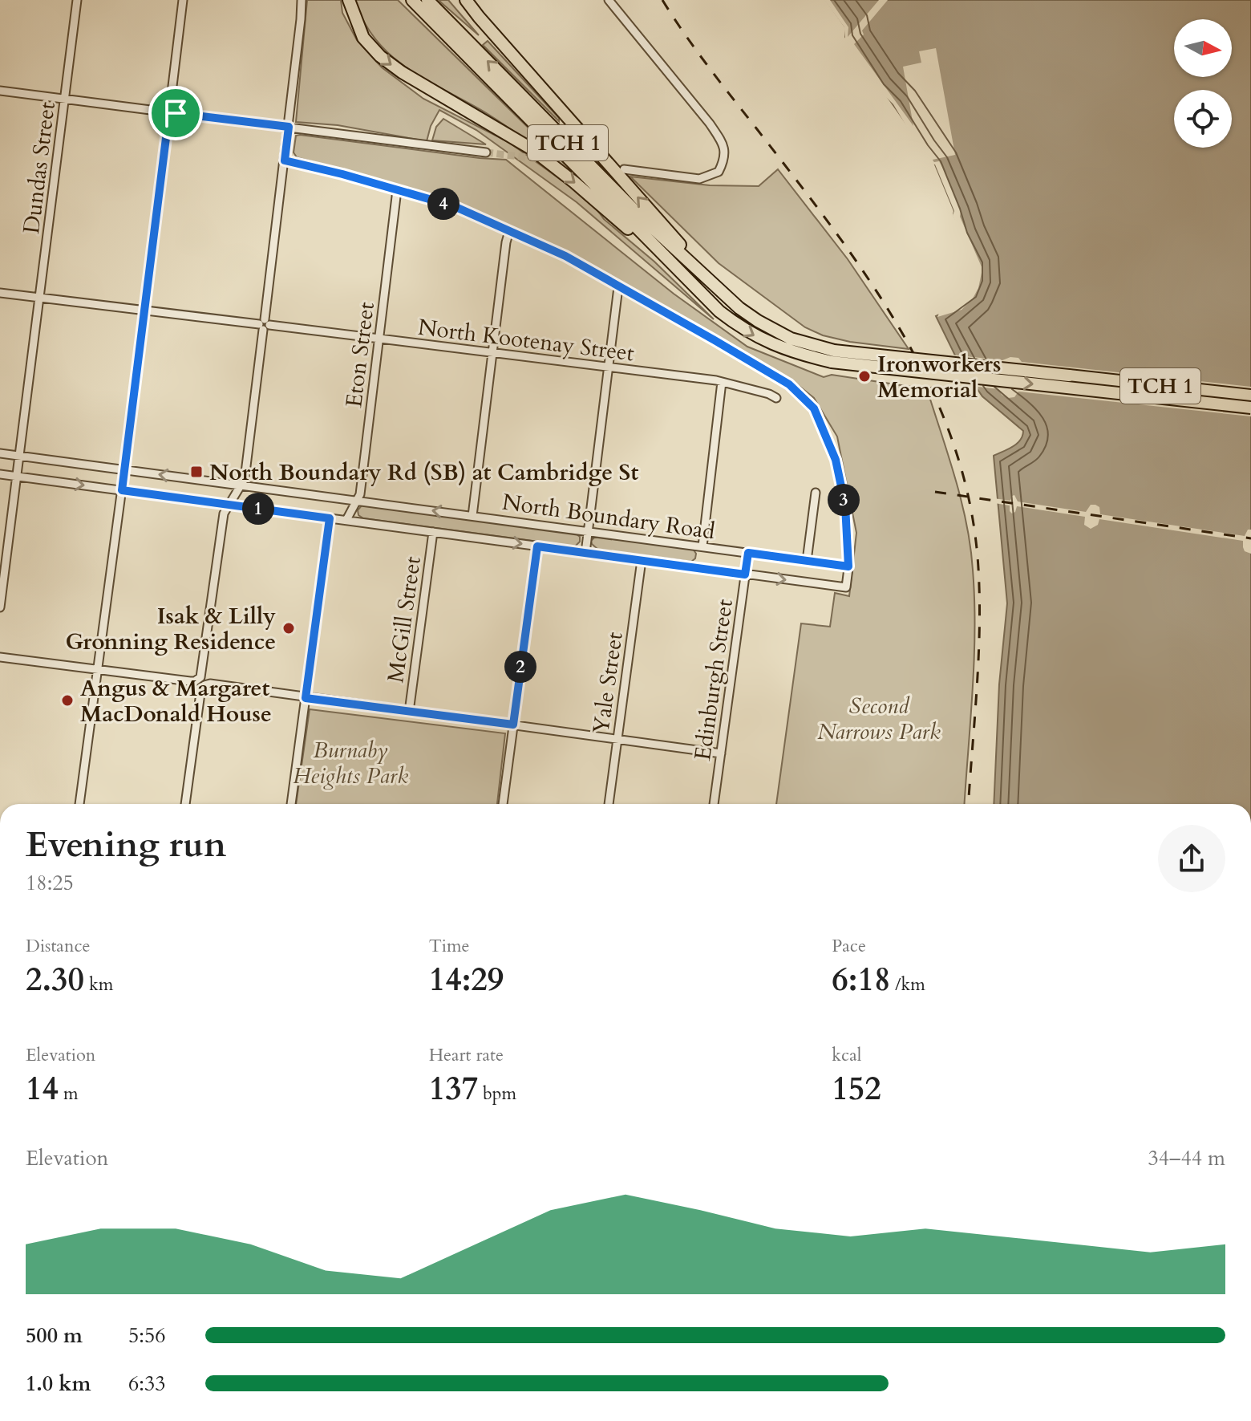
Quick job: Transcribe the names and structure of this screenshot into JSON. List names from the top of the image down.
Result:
{
  "streets": {
    "highway": ["TCH 1"],
    "street": [
      "Dundas Street",
      "North Kootenay Street",
      "Eton Street",
      "North Boundary Road",
      "McGill Street",
      "Edinburgh Street",
      "Yale Street"
    ]
  },
  "crossings": [
    ["Dundas Street", "North Kootenay Street"],
    ["Dundas Street", "North Boundary Road"],
    ["North Kootenay Street", "Eton Street"],
    ["Eton Street", "North Boundary Road"],
    ["North Boundary Road", "McGill Street"],
    ["North Boundary Road", "Edinburgh Street"],
    ["North Boundary Road", "Yale Street"]
  ],
  "parks": ["Second Narrows Park", "Burnaby Heights Park"],
  "places": {
    "other": ["Ironworkers Memorial", "Isak & Lilly Gronning Residence", "Angus & Margaret MacDonald House"],
    "transit": ["North Boundary Rd (SB) at Cambridge St"]
  },
  "north": "right",
  "page": {
    "pins": [
      "4",
      "3",
      "1",
      "2"
    ],
    "heading": ["Evening run", "18:25"],
    "stats": [
      ["Distance", "2.30 km"],
      ["Time", "14:29"],
      ["Pace", "6:18 /km"],
      ["Elevation", "14 m"],
      ["Heart rate", "137 bpm"],
      ["kcal", "152"]
    ],
    "chart": ["Elevation", "34–44 m"],
    "list": [
      {
        "name": "500 m",
        "note": "5:56"
      },
      {
        "name": "1.0 km",
        "note": "6:33"
      }
    ]
  }
}
